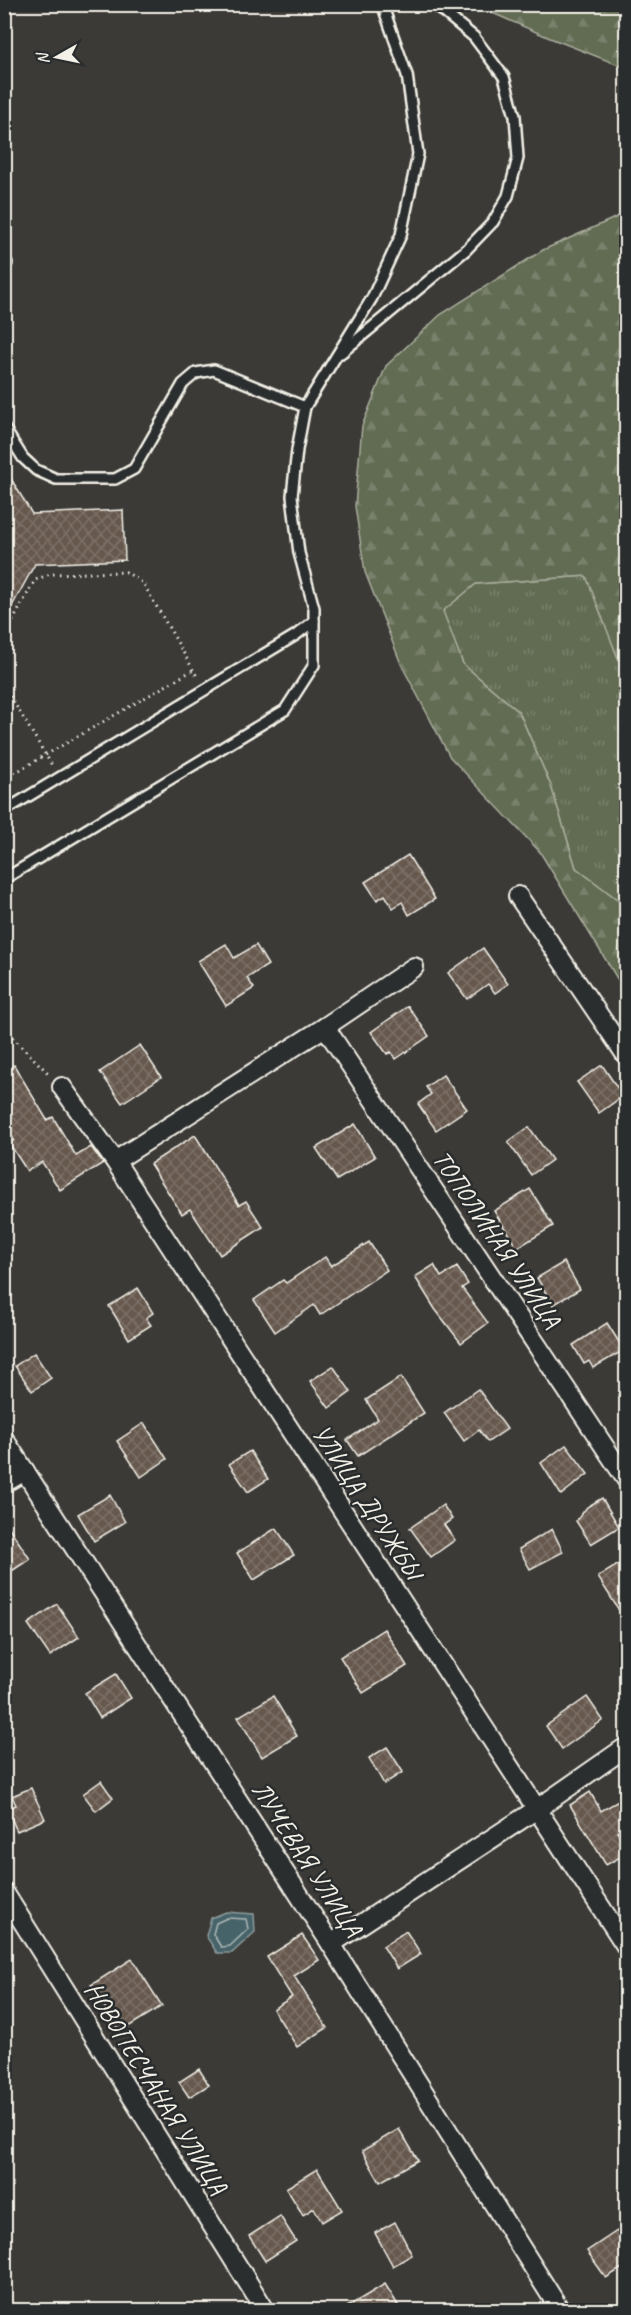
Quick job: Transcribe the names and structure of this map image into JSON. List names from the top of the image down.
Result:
{
  "streets": {
    "street": [
      "ТОПОЛИНАЯ УЛИЦА",
      "УЛИЦА ДРУЖБЫ",
      "ЛУЧЕВАЯ УЛИЦА",
      "НОВОПЕСЧАНАЯ УЛИЦА"
    ]
  },
  "north": "left"
}
